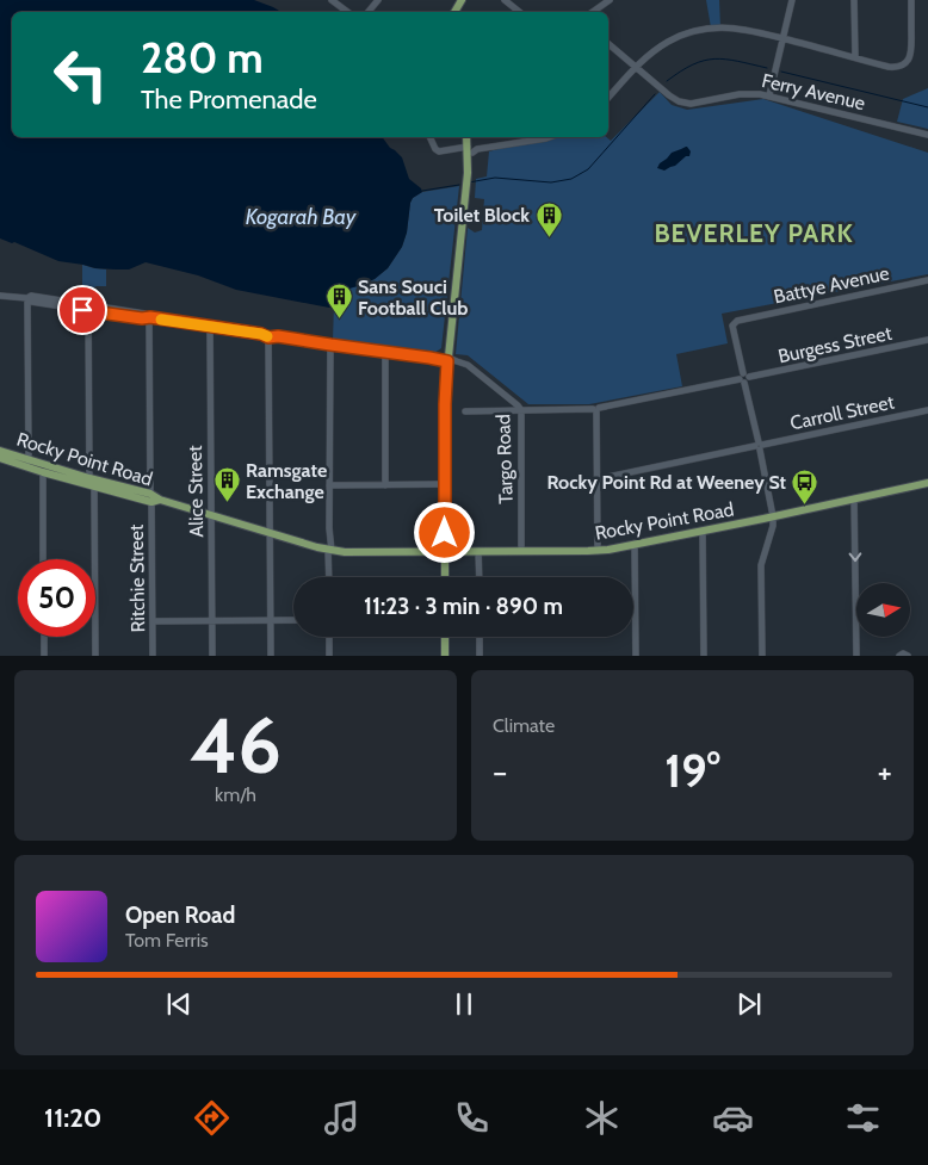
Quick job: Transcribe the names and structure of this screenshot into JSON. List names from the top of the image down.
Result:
{
  "streets": {
    "main road": ["Rocky Point Road"],
    "street": [
      "Ferry Avenue",
      "Battye Avenue",
      "Burgess Street",
      "Carroll Street",
      "Targo Road",
      "Alice Street",
      "Ritchie Street"
    ]
  },
  "crossings": [
    ["Battye Avenue", "Burgess Street"],
    ["Burgess Street", "Targo Road"],
    ["Rocky Point Road", "Targo Road"],
    ["Rocky Point Road", "Alice Street"],
    ["Rocky Point Road", "Ritchie Street"]
  ],
  "districts": ["BEVERLEY PARK"],
  "water": ["Kogarah Bay"],
  "places": {
    "building": ["Toilet Block", "Sans Souci Football Club", "Ramsgate Exchange"],
    "bus stop": ["Rocky Point Rd at Weeney St"]
  },
  "north": "right",
  "page": {
    "turn": ["280 m", "The Promenade"],
    "limit": "50",
    "trip": "11:23 · 3 min · 890 m",
    "tile": [
      ["46", "km/h"],
      "Climate"
    ],
    "heat": ["−", "19°", "+"],
    "song": ["Open Road", "Tom Ferris"],
    "tabs": "11:20"
  }
}
